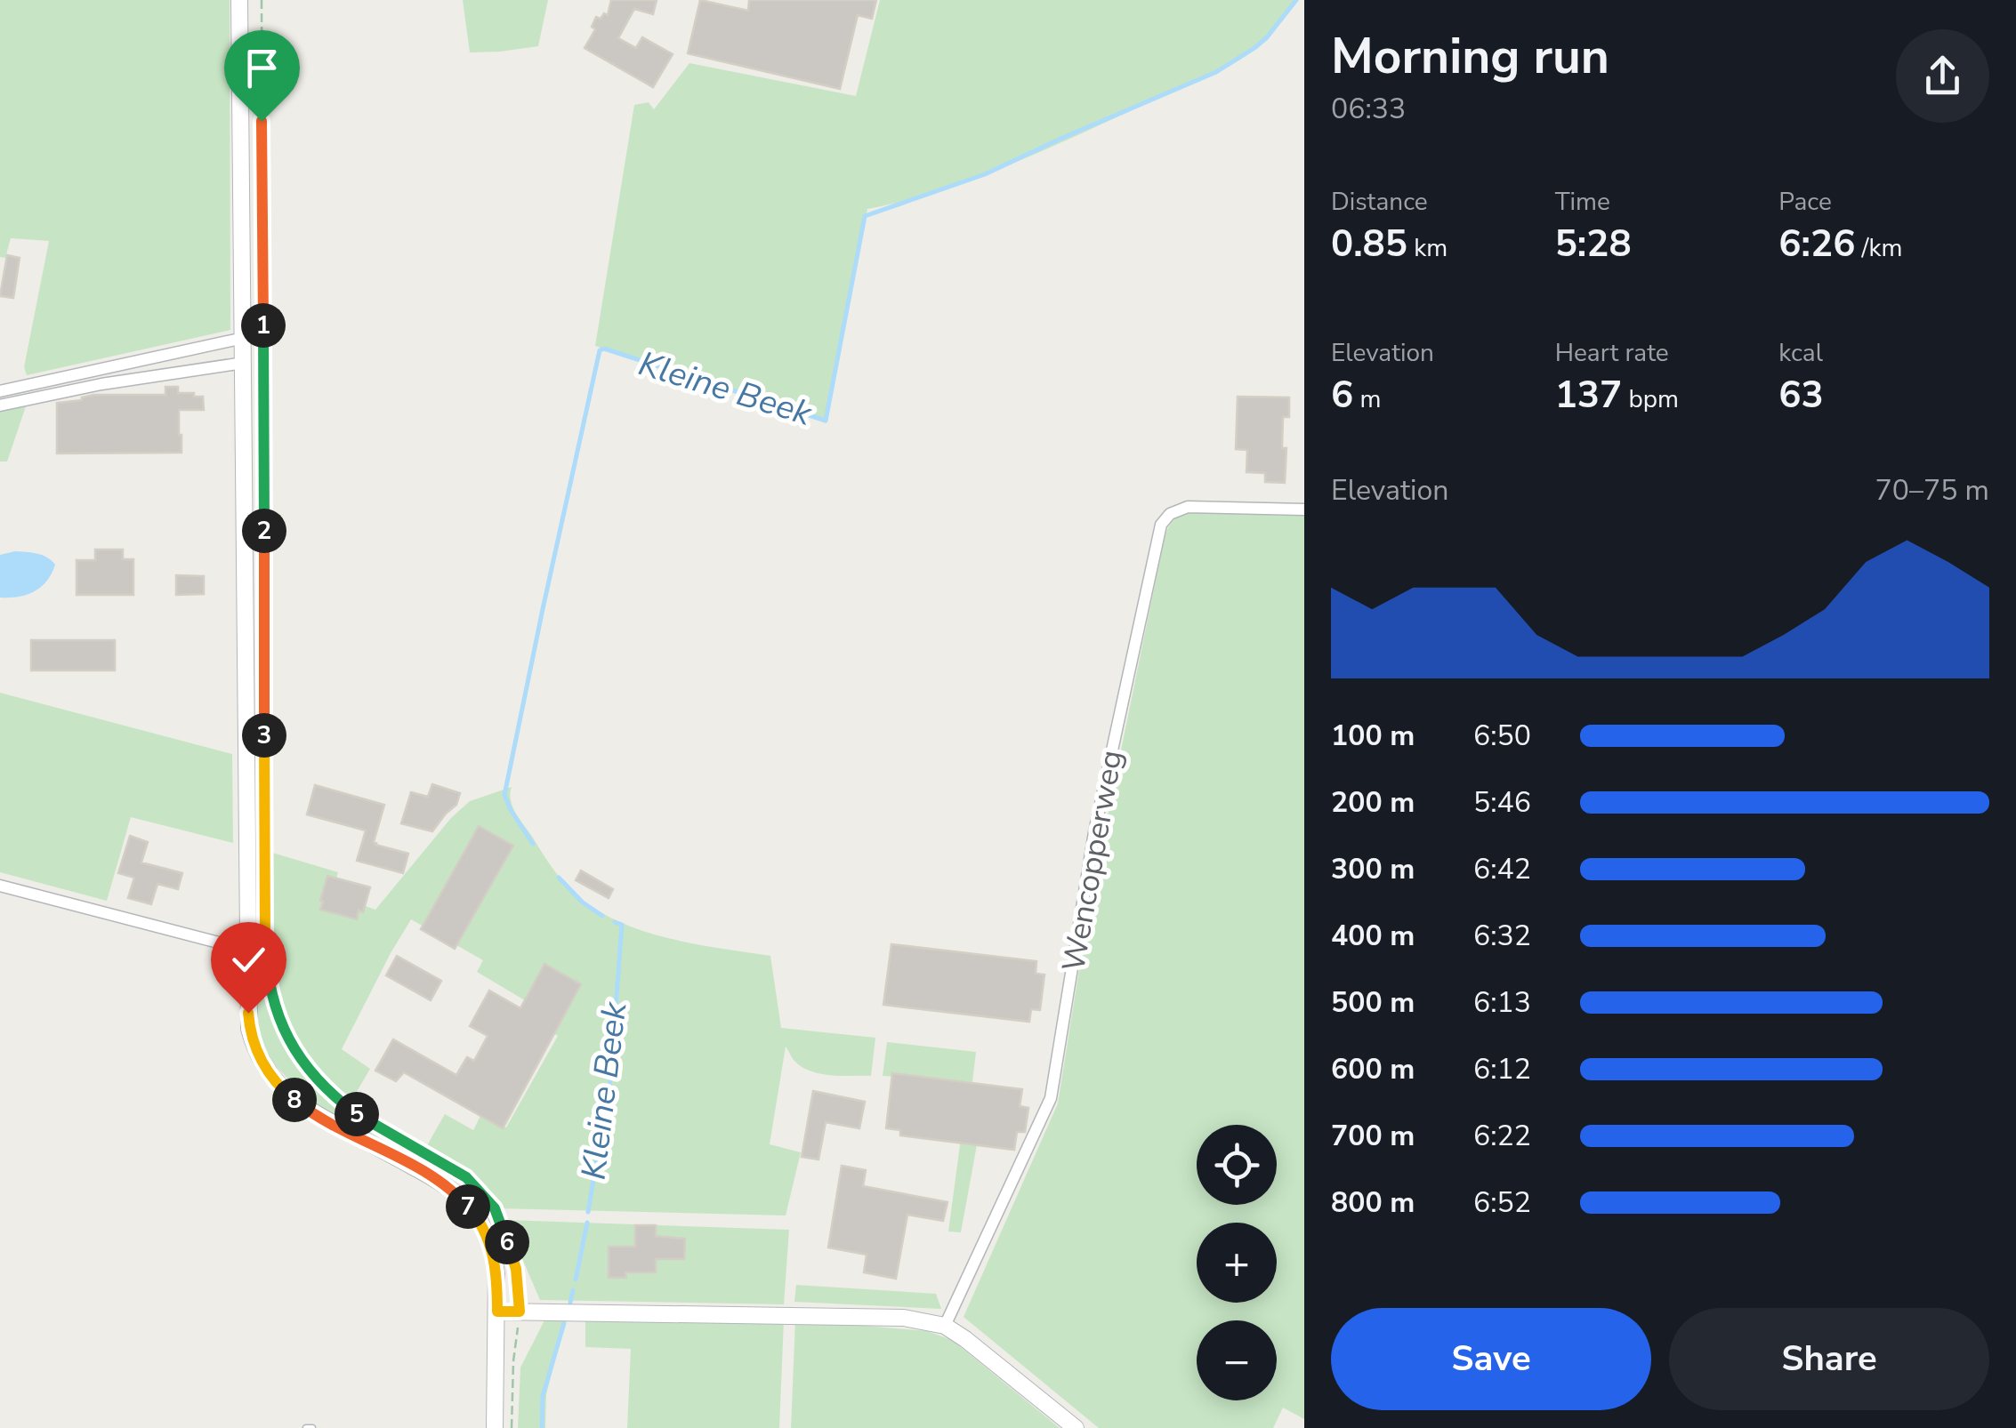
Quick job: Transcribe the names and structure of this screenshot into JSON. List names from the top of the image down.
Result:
{
  "streets": {
    "street": ["Wencopperweg"]
  },
  "water": ["Kleine Beek"],
  "page": {
    "heading": ["Morning run", "06:33"],
    "stats": [
      ["Distance", "0.85 km"],
      ["Time", "5:28"],
      ["Pace", "6:26 /km"],
      ["Elevation", "6 m"],
      ["Heart rate", "137 bpm"],
      ["kcal", "63"]
    ],
    "pins": [
      "1",
      "2",
      "3",
      "8",
      "5",
      "7",
      "6"
    ],
    "chart": ["Elevation", "70–75 m"],
    "list": [
      {
        "name": "100 m",
        "note": "6:50"
      },
      {
        "name": "200 m",
        "note": "5:46"
      },
      {
        "name": "300 m",
        "note": "6:42"
      },
      {
        "name": "400 m",
        "note": "6:32"
      },
      {
        "name": "500 m",
        "note": "6:13"
      },
      {
        "name": "600 m",
        "note": "6:12"
      },
      {
        "name": "700 m",
        "note": "6:22"
      },
      {
        "name": "800 m",
        "note": "6:52"
      }
    ],
    "map_buttons": ["+", "−"],
    "buttons": ["Save", "Share"]
  }
}
